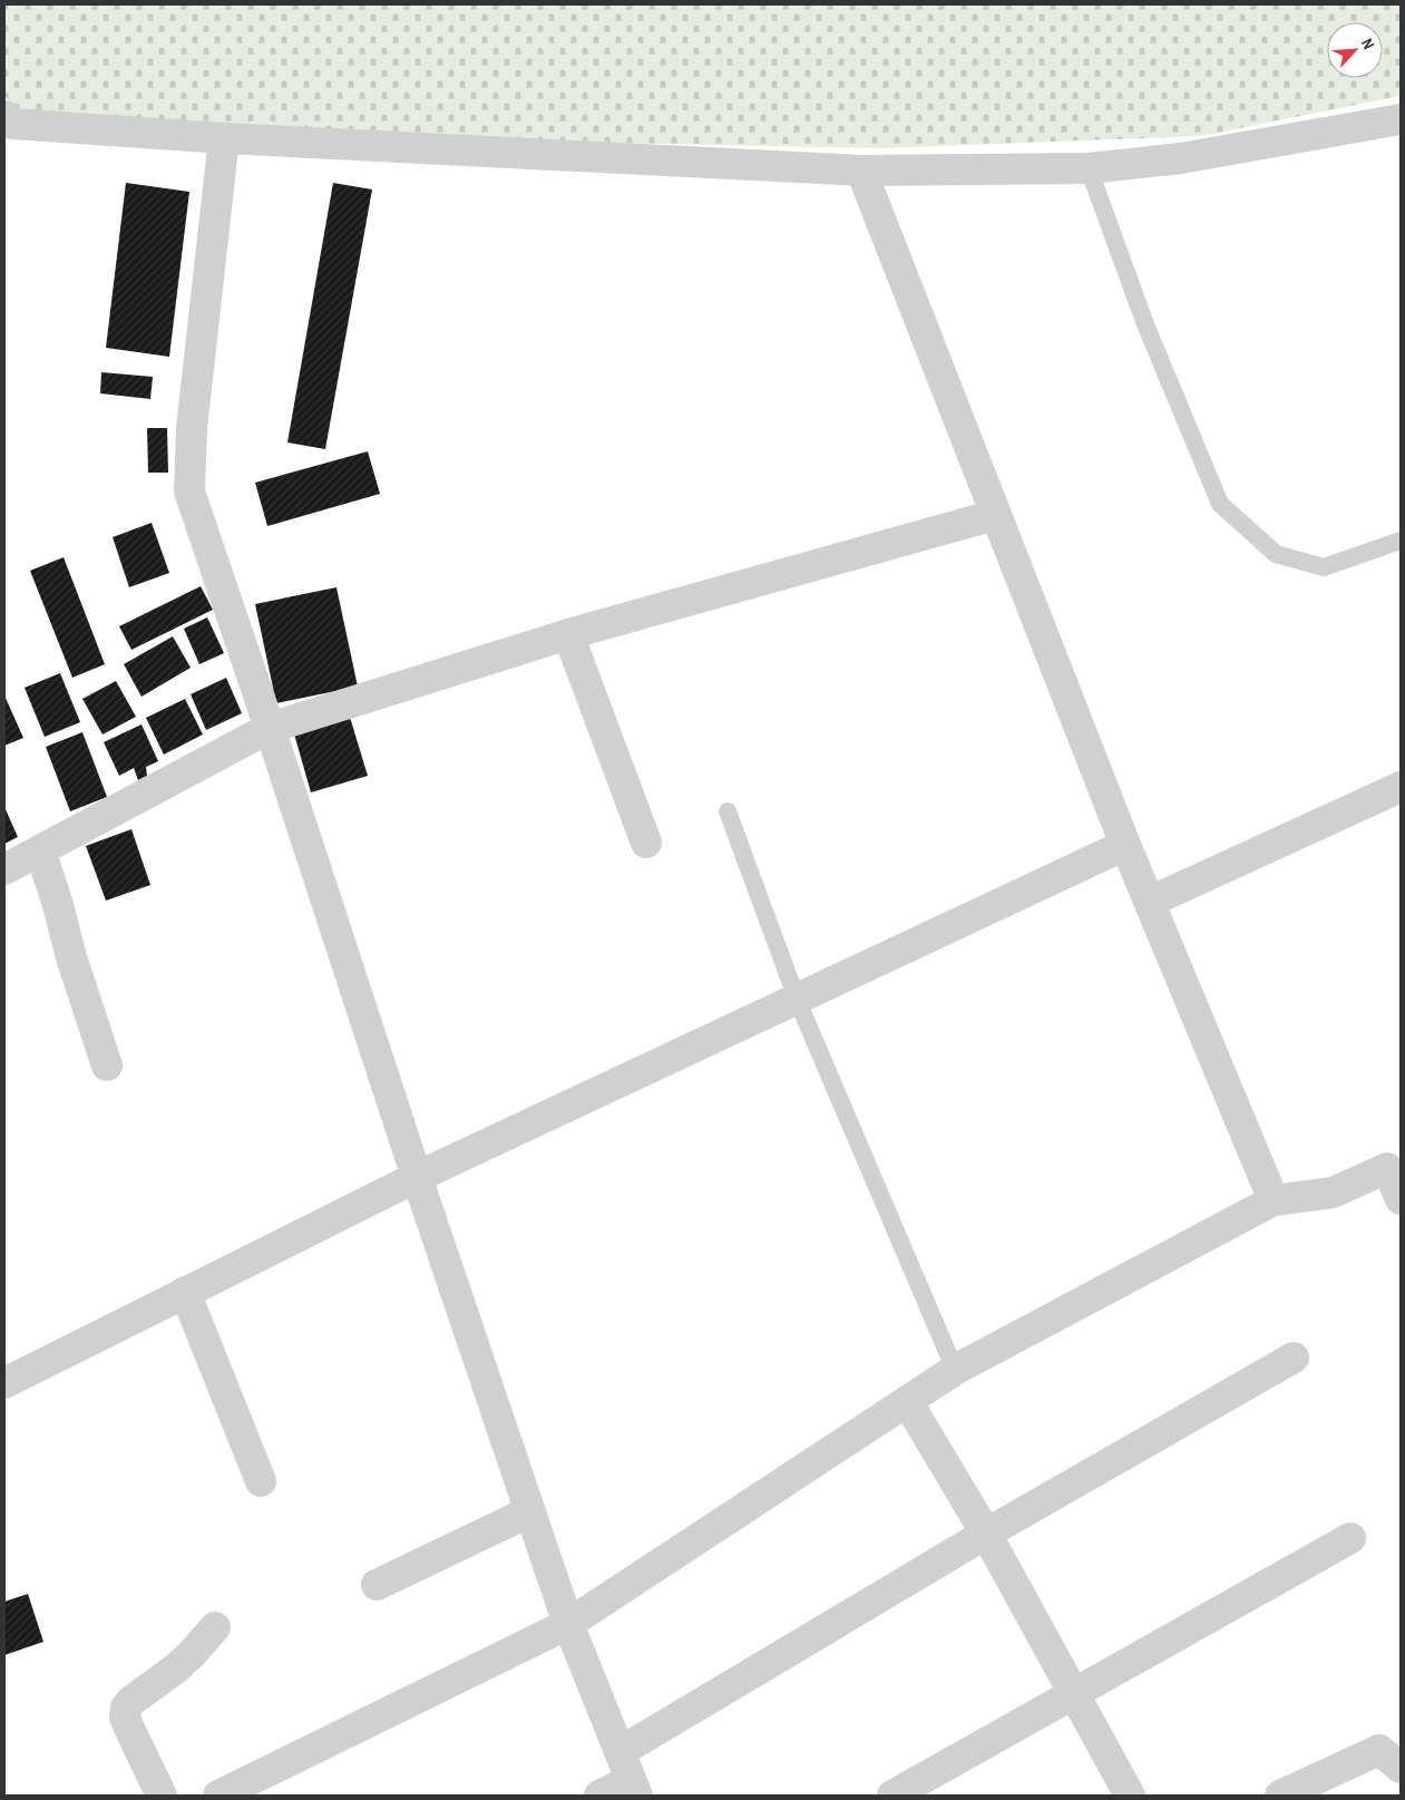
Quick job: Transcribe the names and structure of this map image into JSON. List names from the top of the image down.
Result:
{
  "north": "top right"
}
